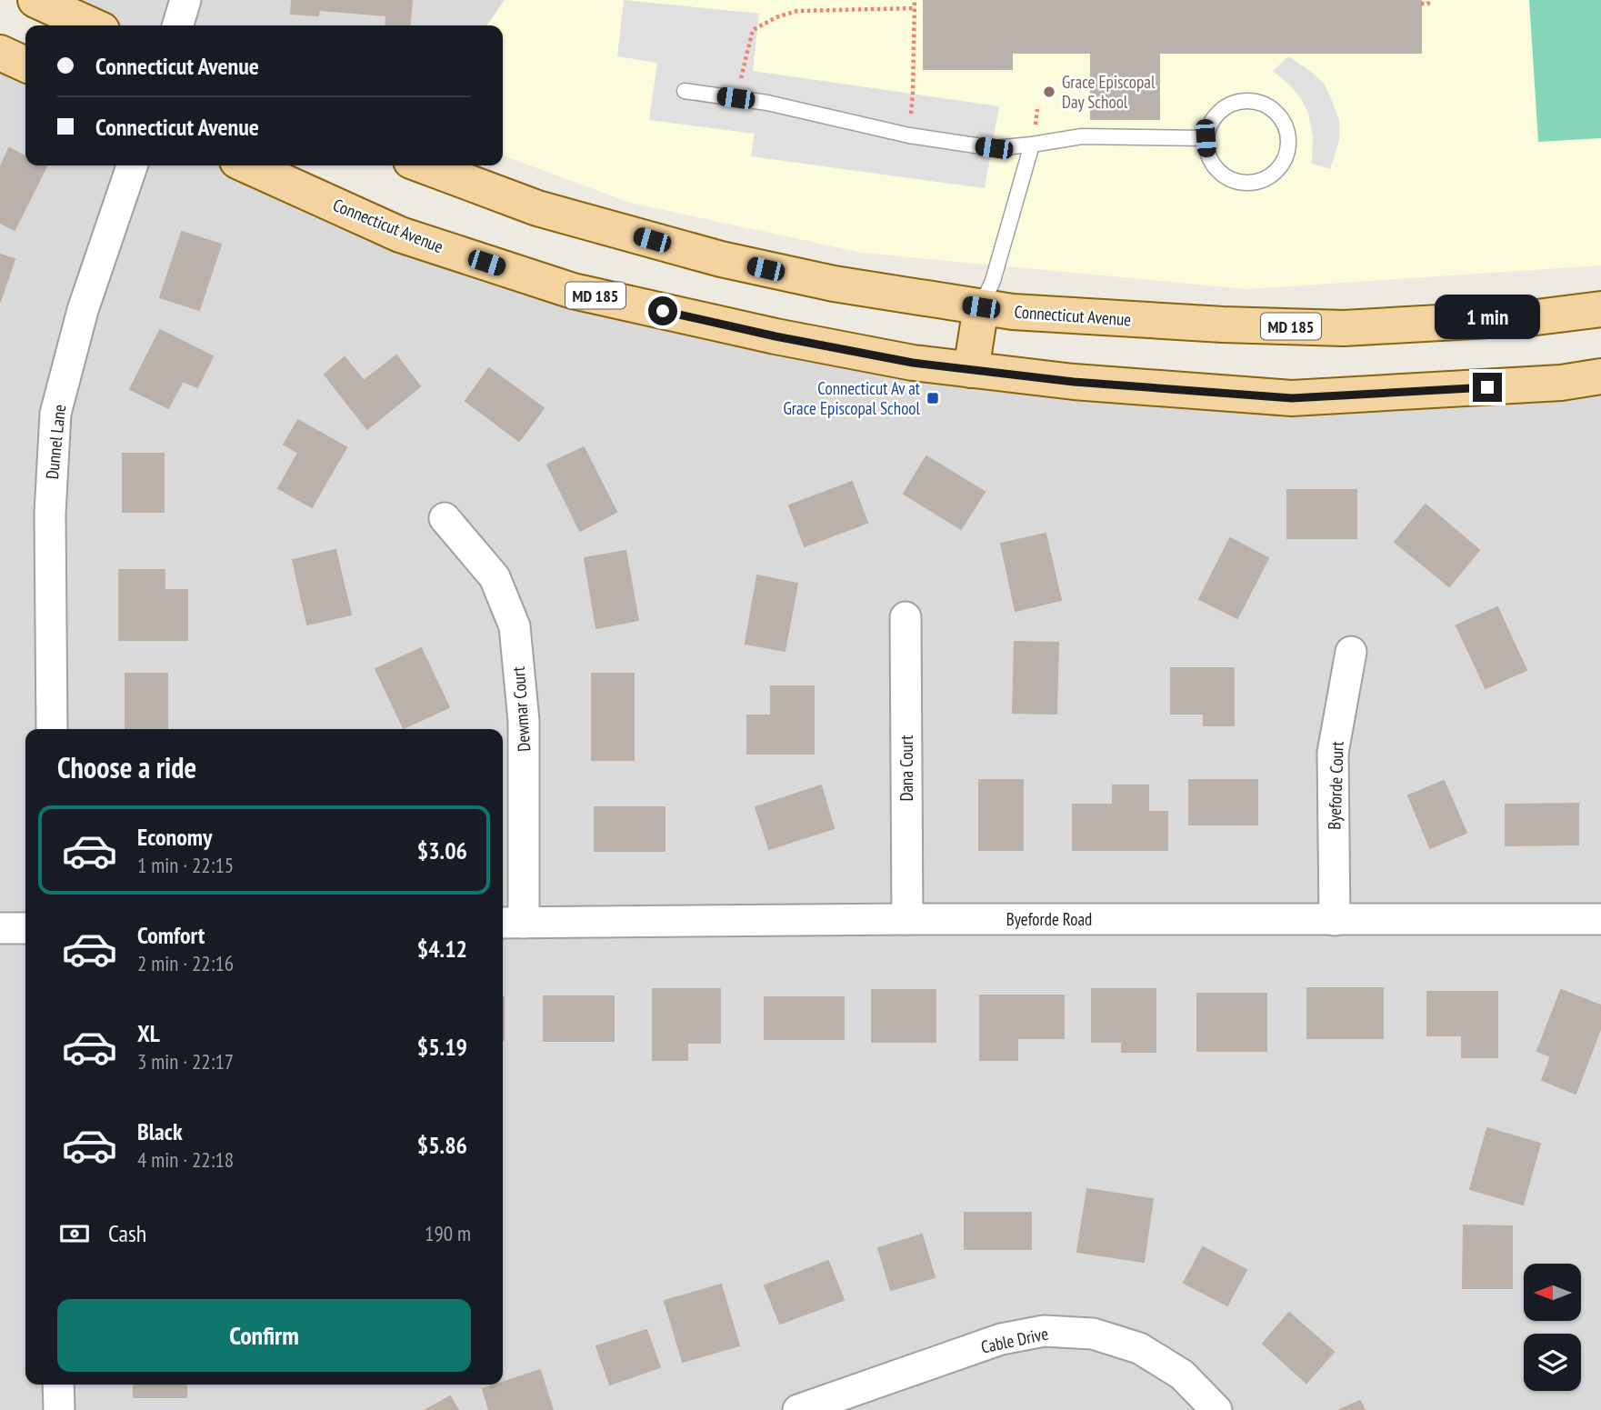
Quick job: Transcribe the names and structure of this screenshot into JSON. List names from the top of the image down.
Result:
{
  "streets": {
    "main road": ["Connecticut Avenue", "MD 185"],
    "street": [
      "Dunnel Lane",
      "Dewmar Court",
      "Dana Court",
      "Byeforde Court",
      "Byeforde Road",
      "Cable Drive"
    ]
  },
  "crossings": [
    ["Dewmar Court", "Byeforde Road"],
    ["Dana Court", "Byeforde Road"],
    ["Byeforde Court", "Byeforde Road"]
  ],
  "places": {
    "other": ["Grace Episcopal Day School"],
    "transit": ["Connecticut Av at Grace Episcopal School"]
  },
  "north": "left",
  "page": {
    "banner": ["Connecticut Avenue", "Connecticut Avenue"],
    "bubble": "1 min",
    "heading": "Choose a ride",
    "list": [
      {
        "name": "Economy",
        "note": "1 min · 22:15",
        "value": "$3.06"
      },
      {
        "name": "Comfort",
        "note": "2 min · 22:16",
        "value": "$4.12"
      },
      {
        "name": "XL",
        "note": "3 min · 22:17",
        "value": "$5.19"
      },
      {
        "name": "Black",
        "note": "4 min · 22:18",
        "value": "$5.86"
      }
    ],
    "pay": ["Cash", "190 m"],
    "buttons": "Confirm"
  }
}
